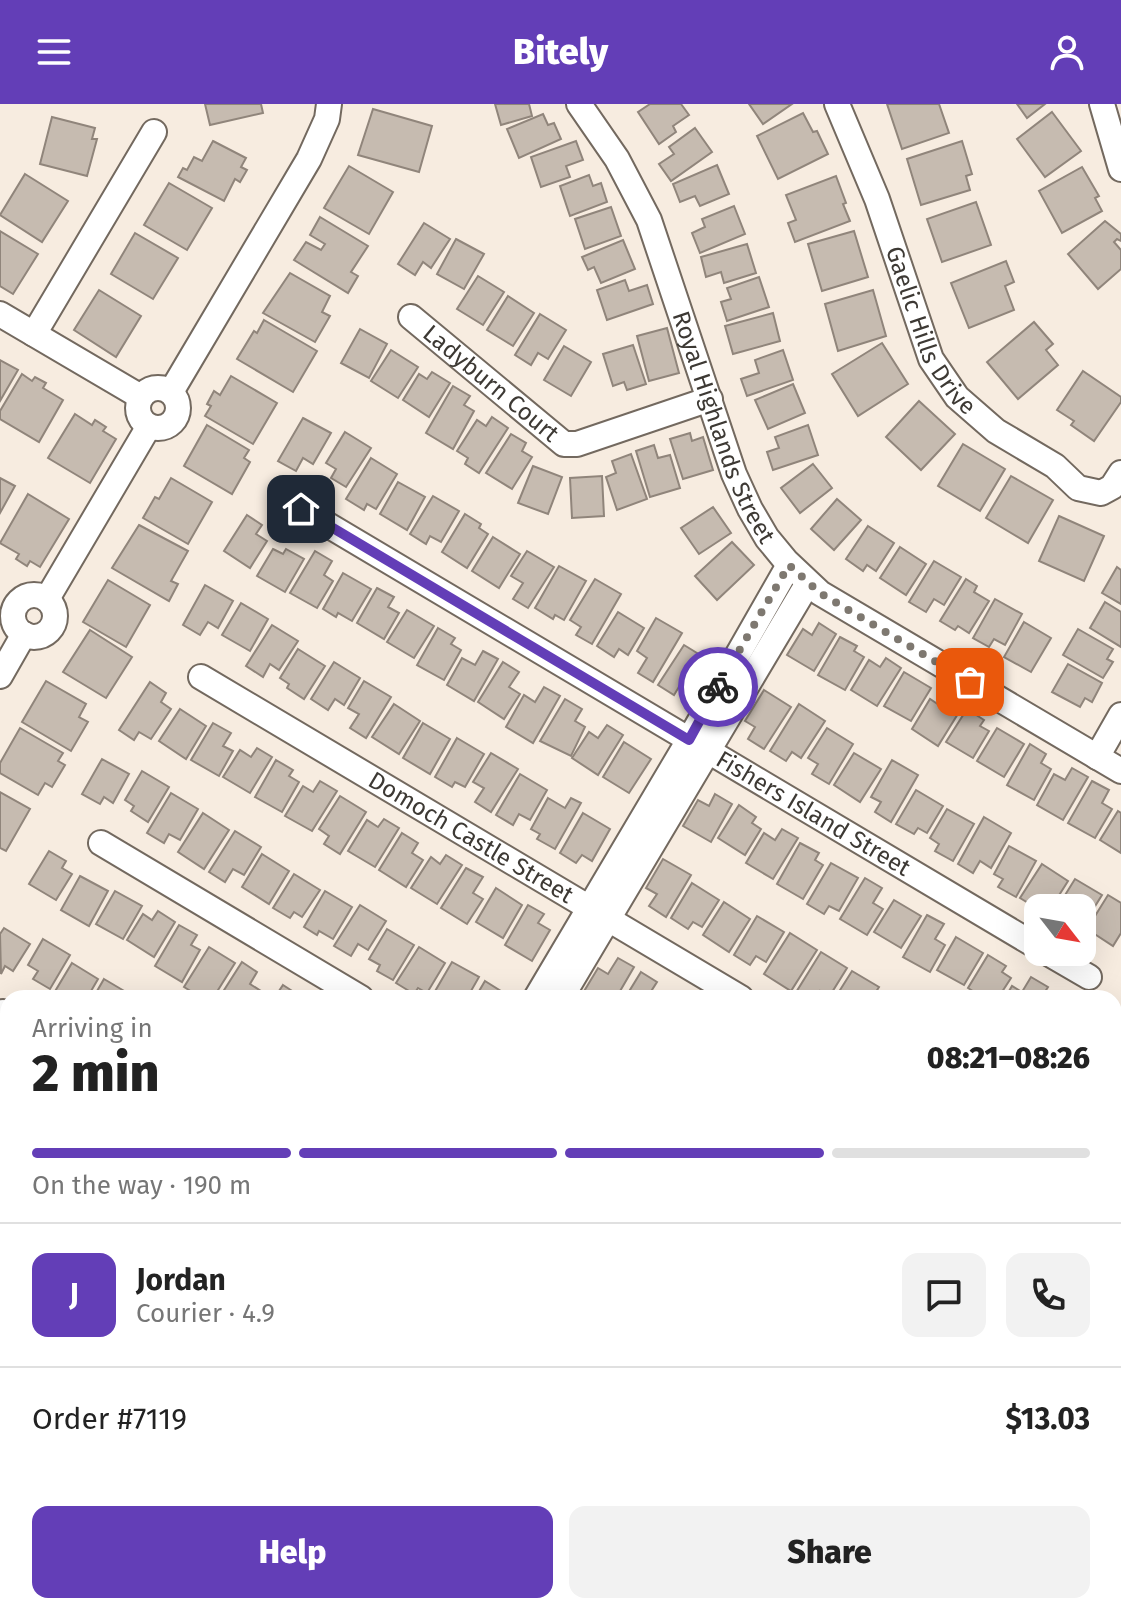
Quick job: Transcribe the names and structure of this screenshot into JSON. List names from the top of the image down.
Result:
{
  "streets": {
    "street": [
      "Gaelic Hills Drive",
      "Ladyburn Court",
      "Royal Highlands Street",
      "Fishers Island Street",
      "Domoch Castle Street"
    ]
  },
  "crossings": [
    ["Ladyburn Court", "Royal Highlands Street"]
  ],
  "north": "bottom right",
  "page": {
    "header": "Bitely",
    "heading": ["2 min", "Arriving in", "08:21–08:26"],
    "panel": [
      "Jordan",
      "Courier · 4.9",
      "Order #7119",
      "$13.03"
    ],
    "bar": "On the way · 190 m",
    "round": "J",
    "buttons": ["Help", "Share"]
  }
}
